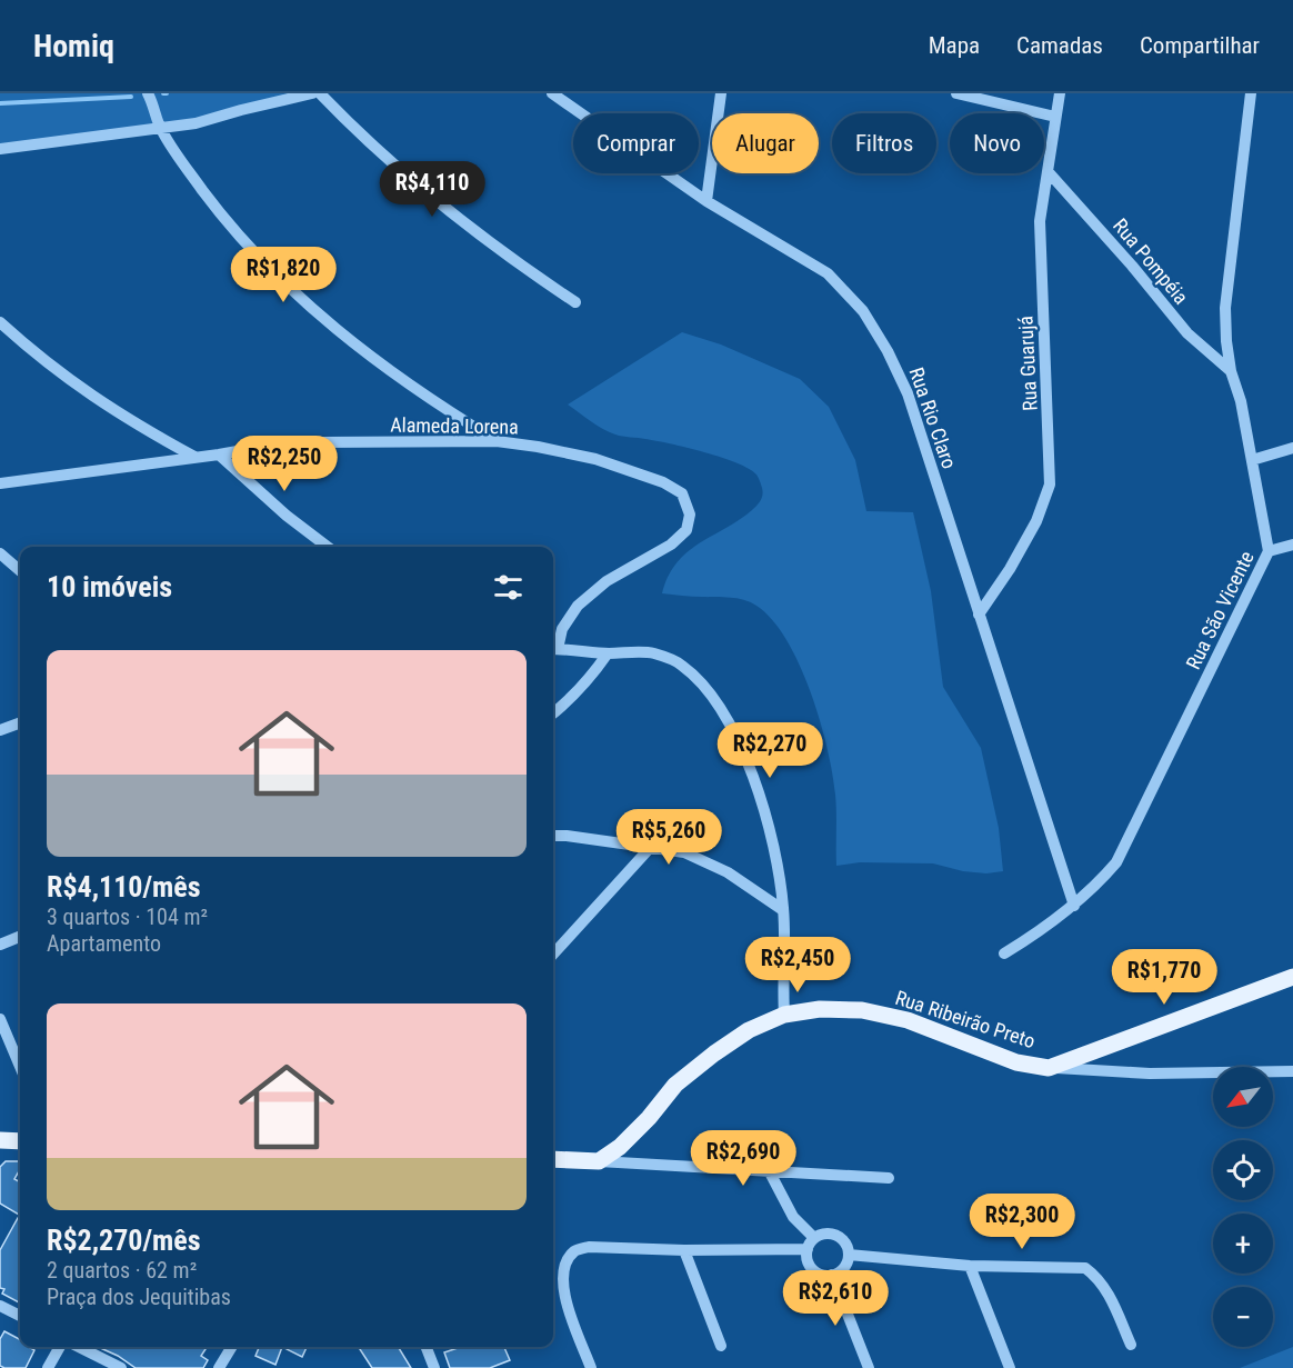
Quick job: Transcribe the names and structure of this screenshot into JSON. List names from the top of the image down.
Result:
{
  "streets": {
    "main road": ["Rua Ribeirão Preto"],
    "street": [
      "Rua Pompéia",
      "Rua Guarujá",
      "Rua Rio Claro",
      "Alameda Lorena",
      "Rua São Vicente"
    ]
  },
  "crossings": [
    ["Rua Pompéia", "Rua Guarujá"],
    ["Rua Pompéia", "Rua São Vicente"],
    ["Rua Guarujá", "Rua Rio Claro"],
    ["Rua Rio Claro", "Rua São Vicente"]
  ],
  "north": "bottom left",
  "page": {
    "header": "Homiq",
    "nav": ["Mapa", "Camadas", "Compartilhar"],
    "chip": [
      "Comprar",
      "Alugar",
      "Filtros",
      "Novo"
    ],
    "price": [
      "R$4,110",
      "R$1,820",
      "R$2,250",
      "R$2,270",
      "R$5,260",
      "R$2,450",
      "R$1,770",
      "R$2,690",
      "R$2,300",
      "R$2,610"
    ],
    "heading": "10 imóveis",
    "list": [
      {
        "name": "R$4,110/mês",
        "note": "3 quartos · 104 m² · Apartamento"
      },
      {
        "name": "R$2,270/mês",
        "note": "2 quartos · 62 m² · Praça dos Jequitibas"
      }
    ],
    "map_buttons": ["+", "−"]
  }
}
